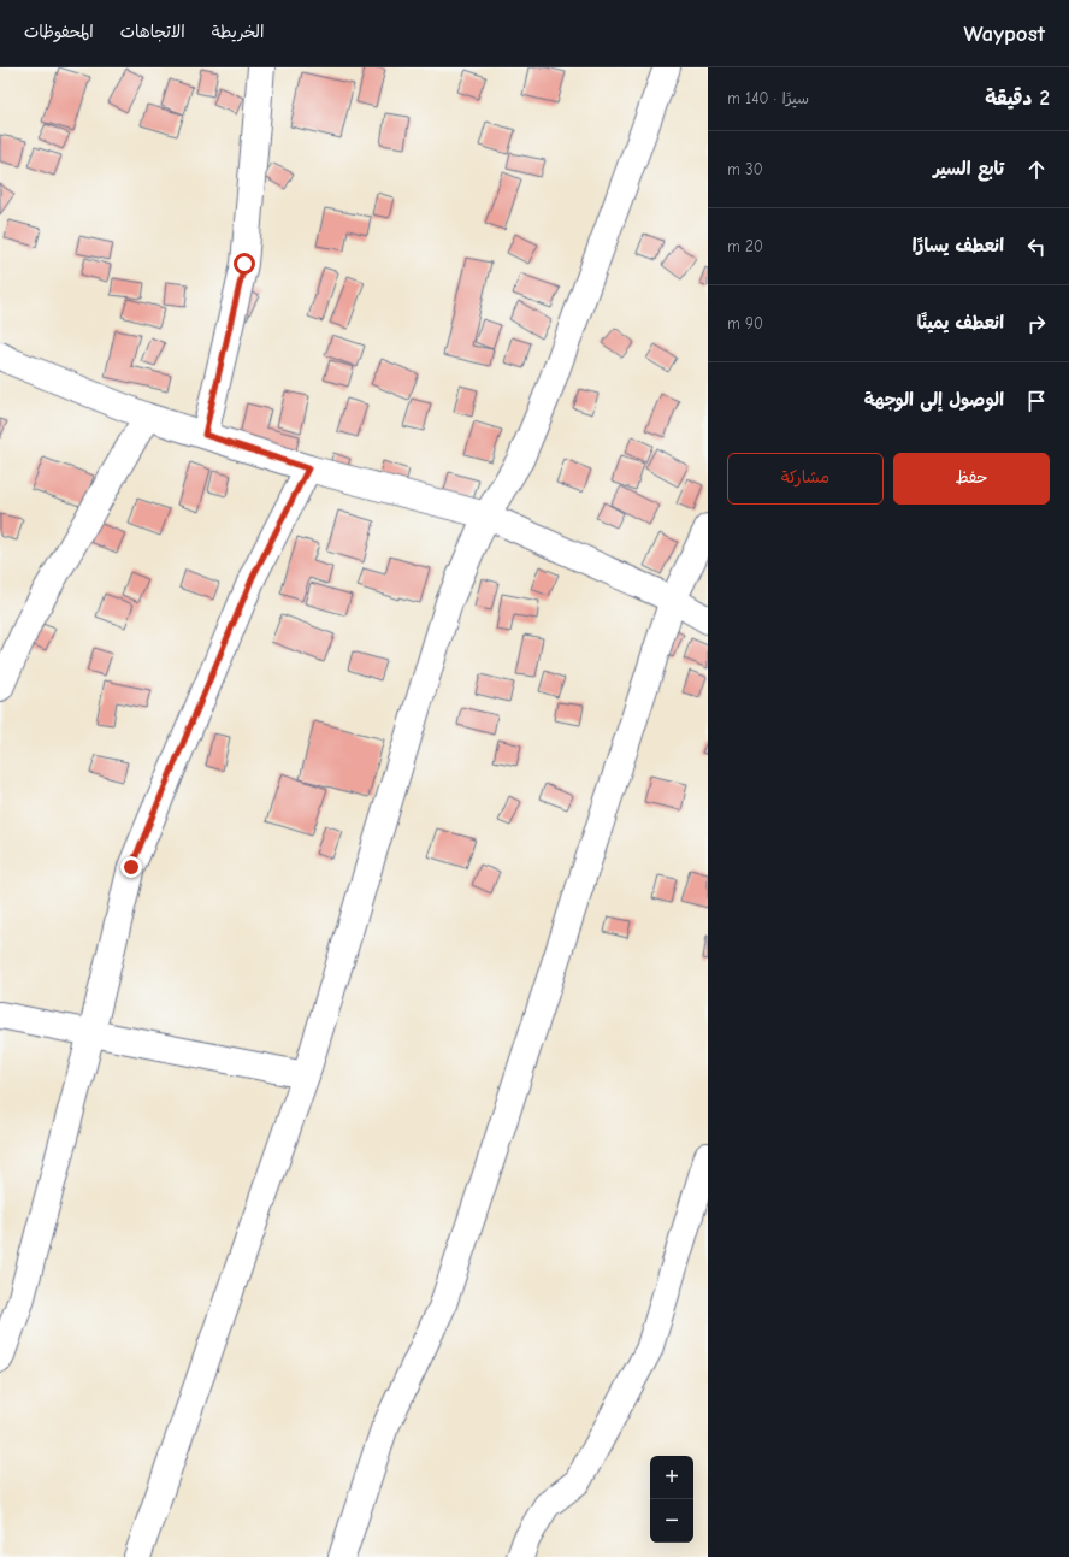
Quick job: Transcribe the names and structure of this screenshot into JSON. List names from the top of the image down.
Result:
{
  "page": {
    "header": "Waypost",
    "nav": ["الخريطة", "الاتجاهات", "المحفوظات"],
    "heading": ["2 دقيقة", "سيرًا · 140 m"],
    "list": [
      ["تابع السير", "30 m"],
      ["انعطف يسارًا", "20 m"],
      ["انعطف يمينًا", "90 m"],
      "الوصول إلى الوجهة"
    ],
    "buttons": ["حفظ", "مشاركة"],
    "map_buttons": ["+", "−"]
  }
}
